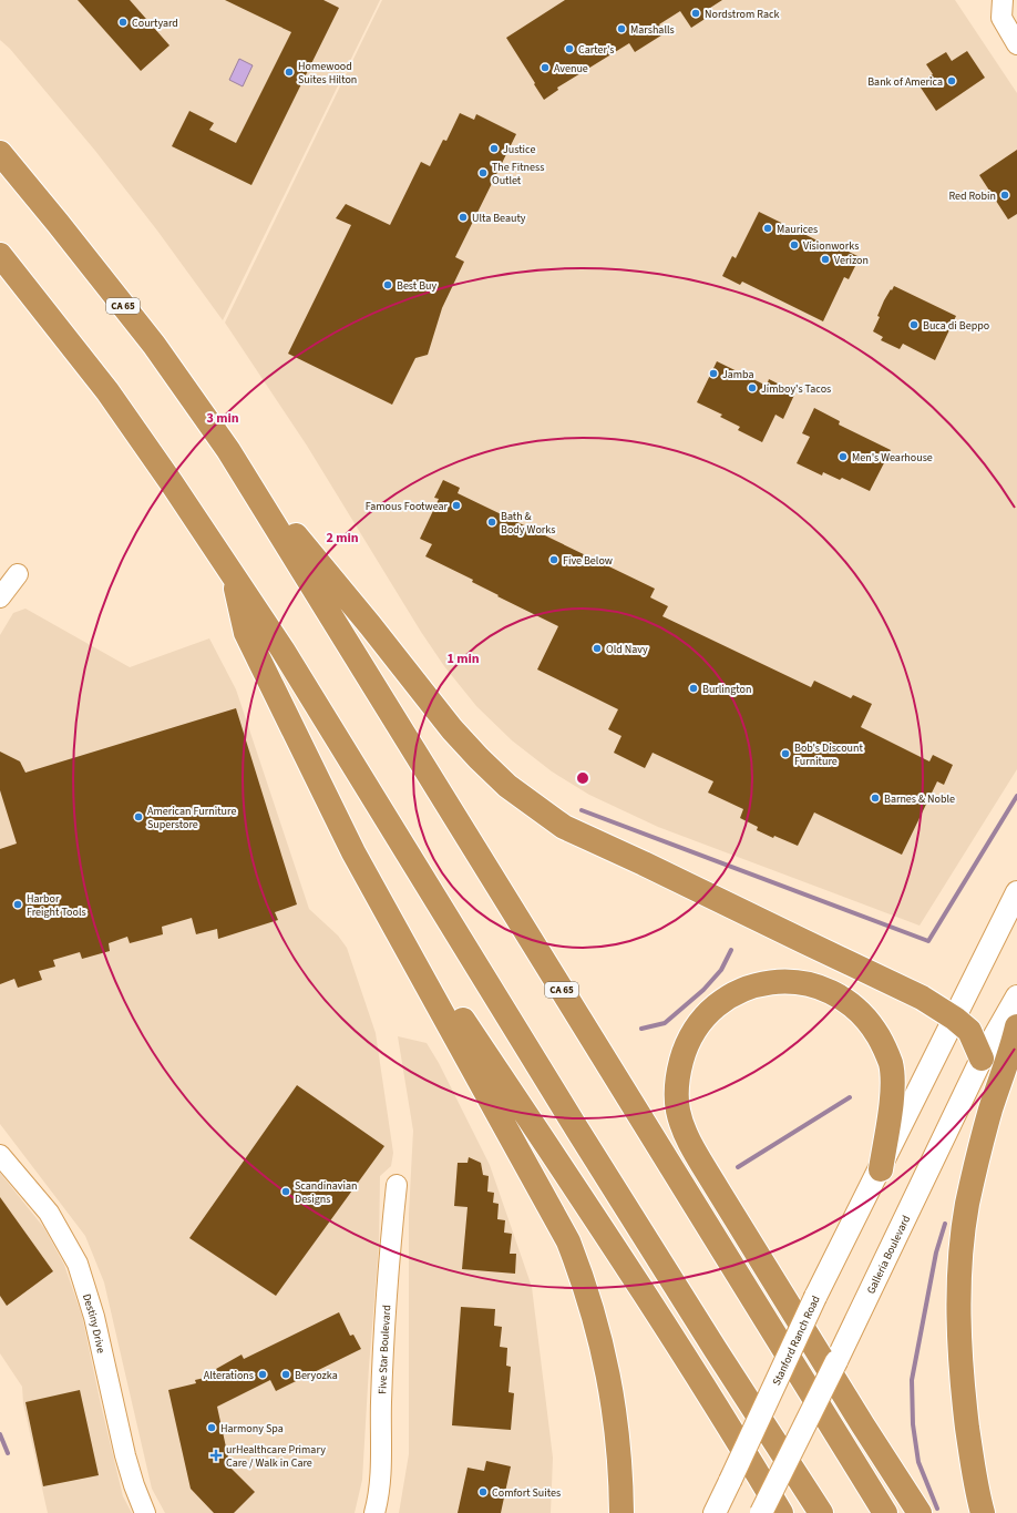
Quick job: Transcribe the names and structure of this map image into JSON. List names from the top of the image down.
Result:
{
  "streets": {
    "highway": ["CA 65"],
    "main road": ["Galleria Boulevard", "Stanford Ranch Road"],
    "street": ["Destiny Drive", "Five Star Boulevard"]
  },
  "places": {
    "other": [
      "Nordstrom Rack",
      "Courtyard",
      "Marshalls",
      "Carter's",
      "Avenue",
      "Homewood Suites Hilton",
      "Bank of America",
      "Justice",
      "The Fitness Outlet",
      "Red Robin",
      "Ulta Beauty",
      "Maurices",
      "Visionworks",
      "Verizon",
      "Best Buy",
      "Buca di Beppo",
      "Jamba",
      "Jimboy's Tacos",
      "Men's Wearhouse",
      "Famous Footwear",
      "Bath & Body Works",
      "Five Below",
      "Old Navy",
      "Burlington",
      "Bob's Discount Furniture",
      "Barnes & Noble",
      "American Furniture Superstore",
      "Harbor Freight Tools",
      "Scandinavian Designs",
      "Alterations",
      "Beryozka",
      "Harmony Spa",
      "Comfort Suites"
    ],
    "health": ["urHealthcare Primary Care / Walk in Care"]
  },
  "rings": ["3 min", "2 min", "1 min"]
}
